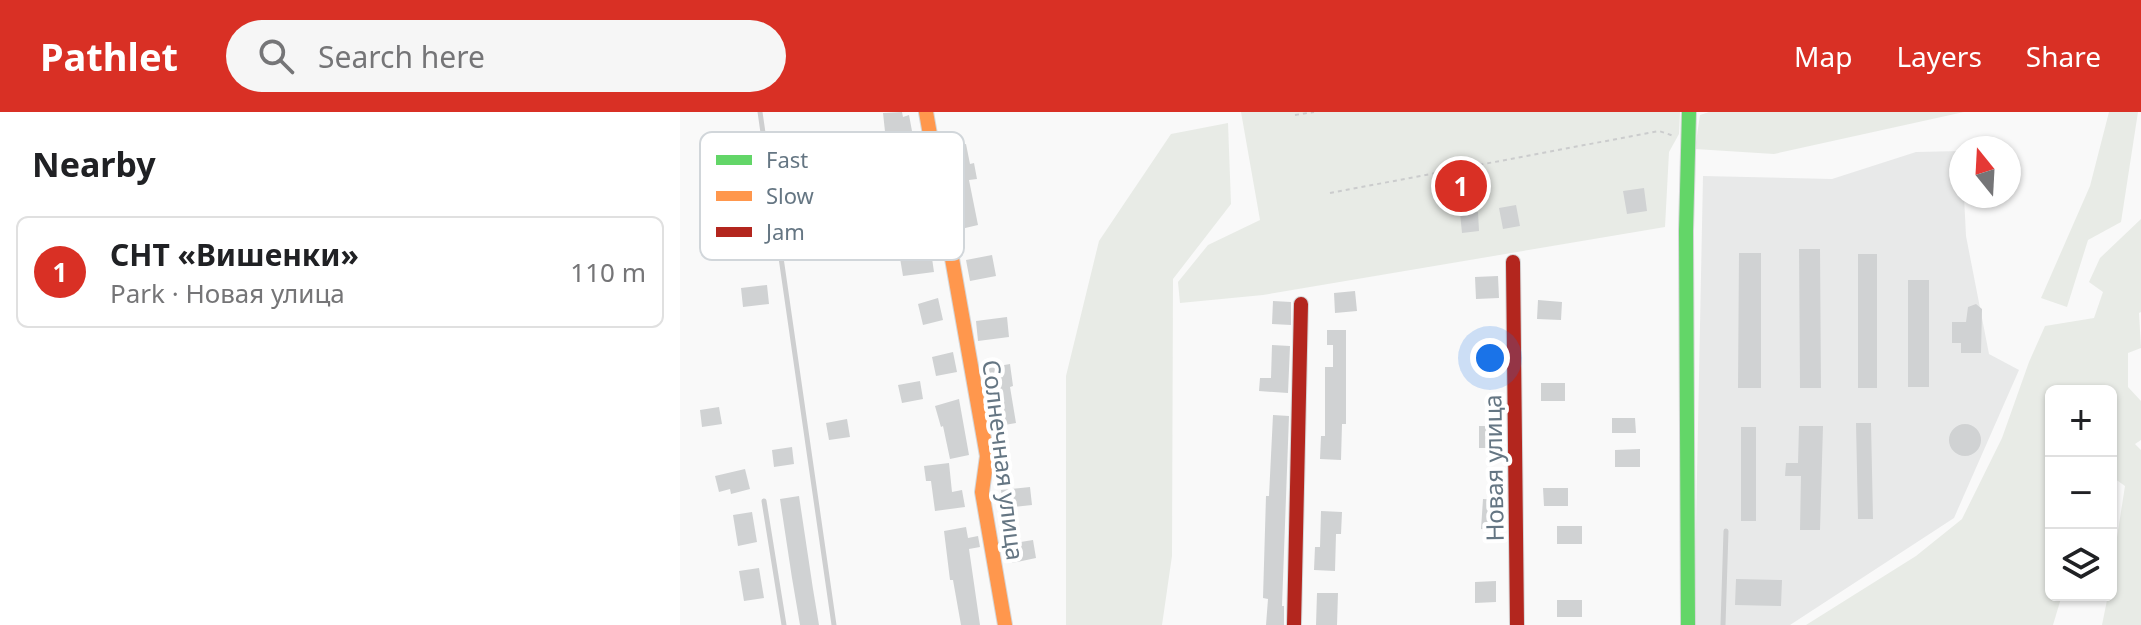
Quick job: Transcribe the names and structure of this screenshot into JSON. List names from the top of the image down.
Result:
{
  "streets": {
    "street": ["Солнечная улица", "Новая улица"]
  },
  "legend": ["Fast", "Slow", "Jam"],
  "north": "top",
  "page": {
    "header": "Pathlet",
    "search": "Search here",
    "nav": ["Map", "Layers", "Share"],
    "heading": "Nearby",
    "pins": "1",
    "list": [
      {
        "mark": "1",
        "name": "СНТ «Вишенки»",
        "note": "Park · Новая улица",
        "value": "110 m"
      }
    ],
    "map_buttons": ["+", "−"]
  }
}
